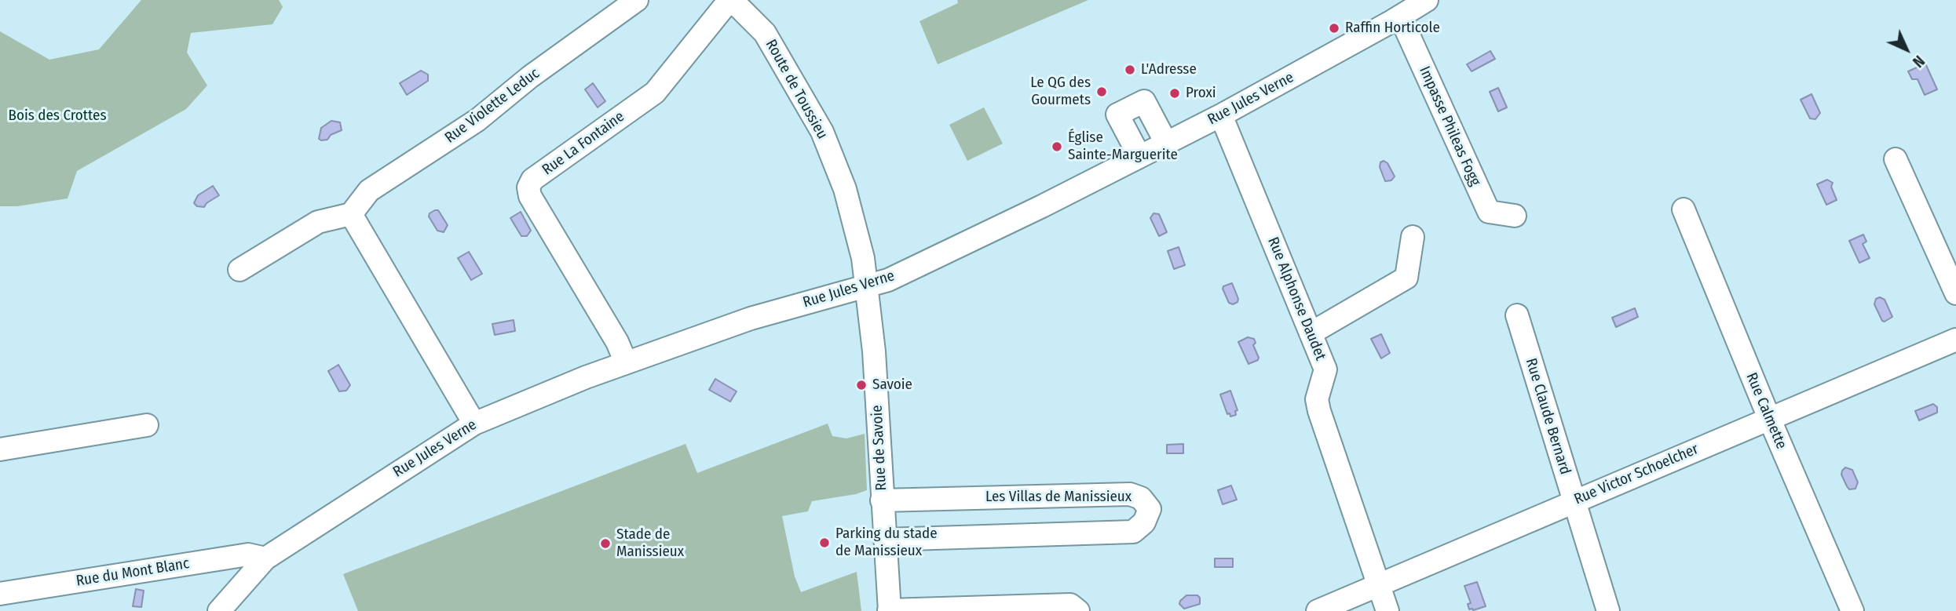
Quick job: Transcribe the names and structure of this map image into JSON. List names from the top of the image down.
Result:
{
  "streets": {
    "street": [
      "Route de Toussieu",
      "Rue Jules Verne",
      "Rue Violette Leduc",
      "Impasse Phileas Fogg",
      "Rue La Fontaine",
      "Rue Alphonse Daudet",
      "Rue Calmette",
      "Rue Claude Bernard",
      "Rue de Savoie",
      "Rue Victor Schoelcher",
      "Les Villas de Manissieux",
      "Rue du Mont Blanc"
    ]
  },
  "crossings": [
    ["Route de Toussieu", "Rue Jules Verne"],
    ["Route de Toussieu", "Rue La Fontaine"],
    ["Route de Toussieu", "Rue de Savoie"],
    ["Rue Jules Verne", "Impasse Phileas Fogg"],
    ["Rue Jules Verne", "Rue La Fontaine"],
    ["Rue Jules Verne", "Rue Alphonse Daudet"],
    ["Rue Jules Verne", "Rue de Savoie"],
    ["Rue Jules Verne", "Rue du Mont Blanc"],
    ["Rue Alphonse Daudet", "Rue Victor Schoelcher"],
    ["Rue Calmette", "Rue Victor Schoelcher"],
    ["Rue Claude Bernard", "Rue Victor Schoelcher"],
    ["Rue de Savoie", "Les Villas de Manissieux"]
  ],
  "parks": ["Bois des Crottes"],
  "places": [
    "Raffin Horticole",
    "L'Adresse",
    "Le QG des Gourmets",
    "Proxi",
    "Église Sainte-Marguerite",
    "Savoie",
    "Parking du stade de Manissieux",
    "Stade de Manissieux"
  ],
  "north": "bottom right"
}
